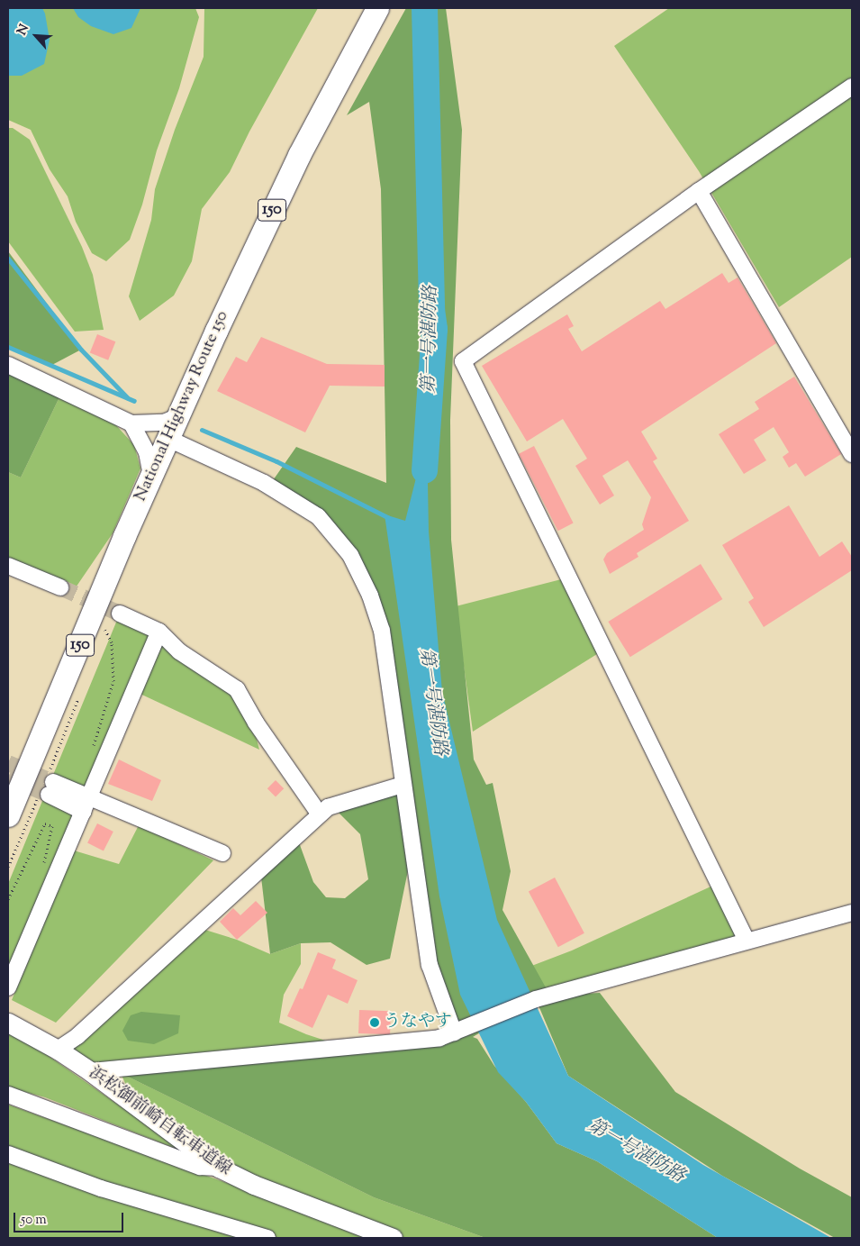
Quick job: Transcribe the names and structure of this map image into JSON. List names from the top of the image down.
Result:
{
  "streets": {
    "highway": ["150", "National Highway Route 150"],
    "main road": ["浜松御前崎自転車道線"]
  },
  "water": ["第一号湛防路"],
  "places": ["うなやす"],
  "scale_bar": "50 m",
  "north": "top left"
}
